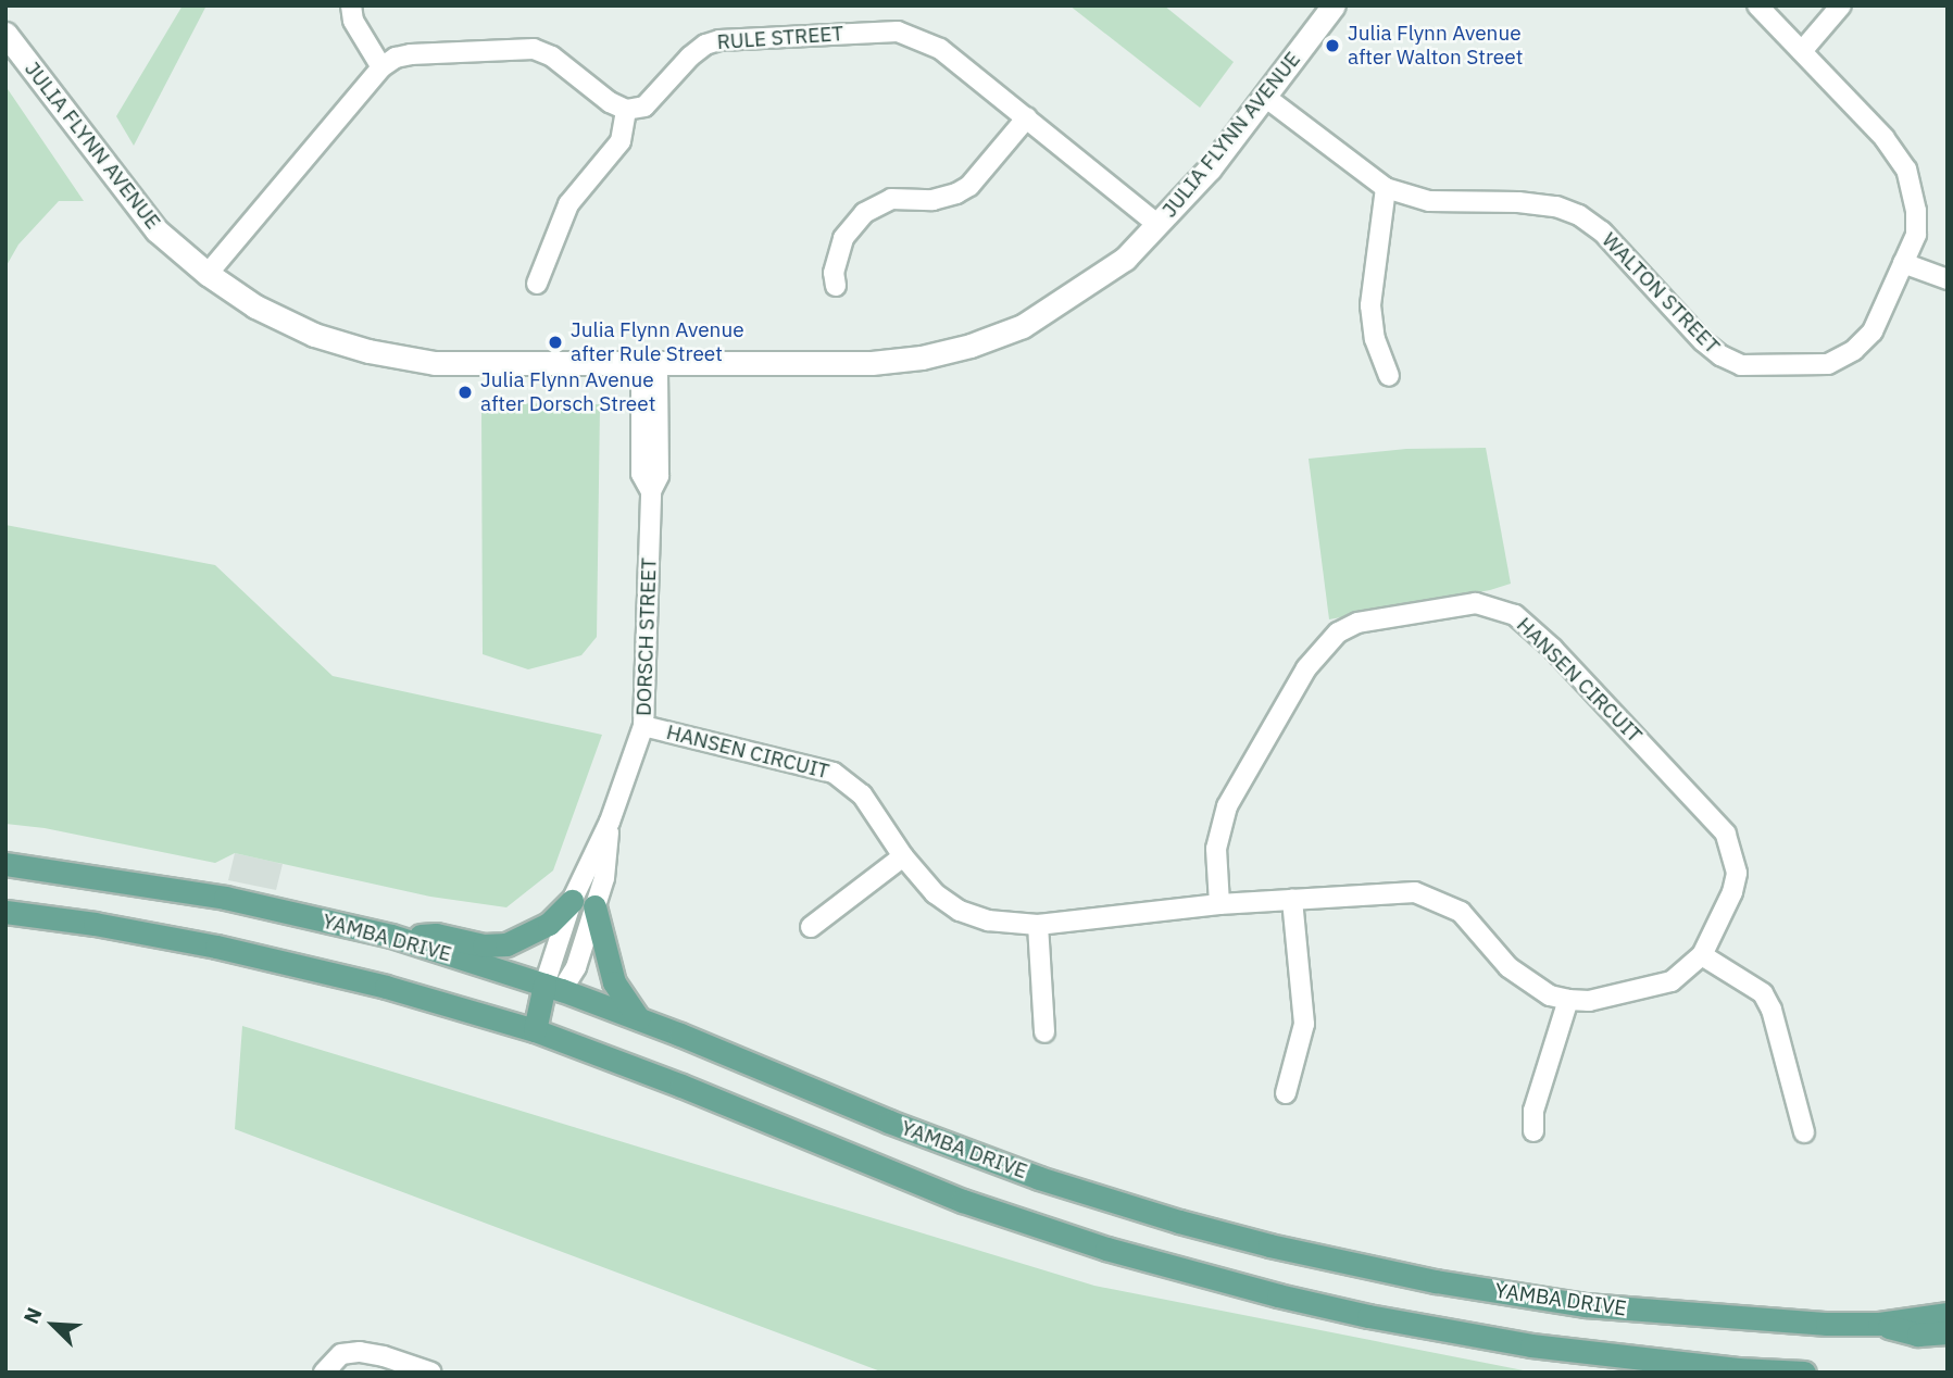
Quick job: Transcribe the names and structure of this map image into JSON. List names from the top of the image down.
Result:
{
  "streets": {
    "main road": ["YAMBA DRIVE"],
    "street": [
      "RULE STREET",
      "JULIA FLYNN AVENUE",
      "WALTON STREET",
      "DORSCH STREET",
      "HANSEN CIRCUIT"
    ]
  },
  "crossings": [
    ["RULE STREET", "JULIA FLYNN AVENUE"],
    ["JULIA FLYNN AVENUE", "WALTON STREET"],
    ["JULIA FLYNN AVENUE", "DORSCH STREET"],
    ["DORSCH STREET", "HANSEN CIRCUIT"],
    ["DORSCH STREET", "YAMBA DRIVE"]
  ],
  "places": ["Julia Flynn Avenue after Walton Street", "Julia Flynn Avenue after Rule Street", "Julia Flynn Avenue after Dorsch Street"],
  "north": "top left"
}
